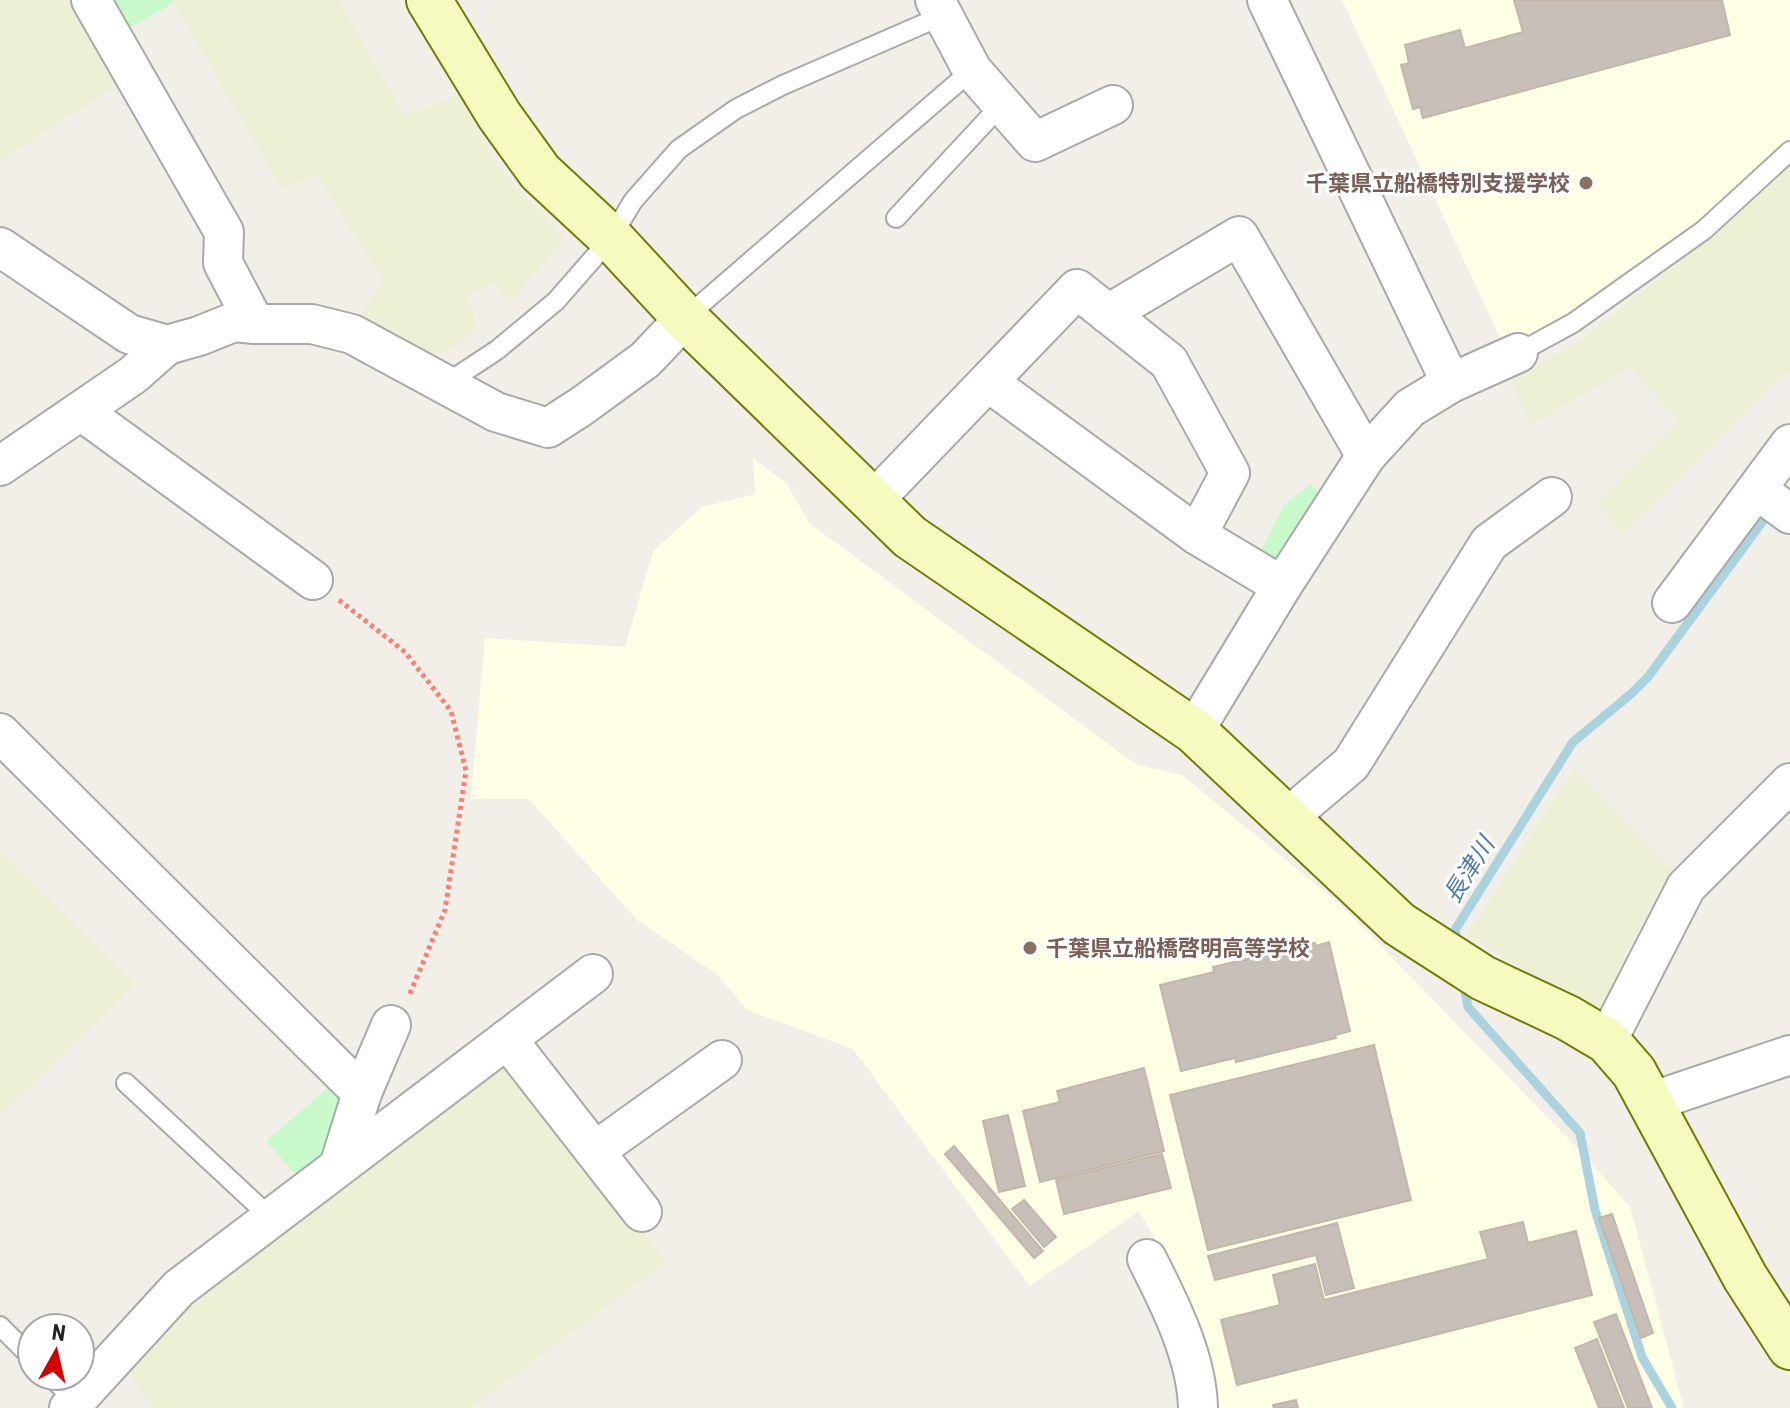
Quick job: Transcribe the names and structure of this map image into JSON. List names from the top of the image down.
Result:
{
  "water": ["長津川"],
  "places": ["千葉県立船橋特別支援学校", "千葉県立船橋啓明高等学校"],
  "north": "top"
}
